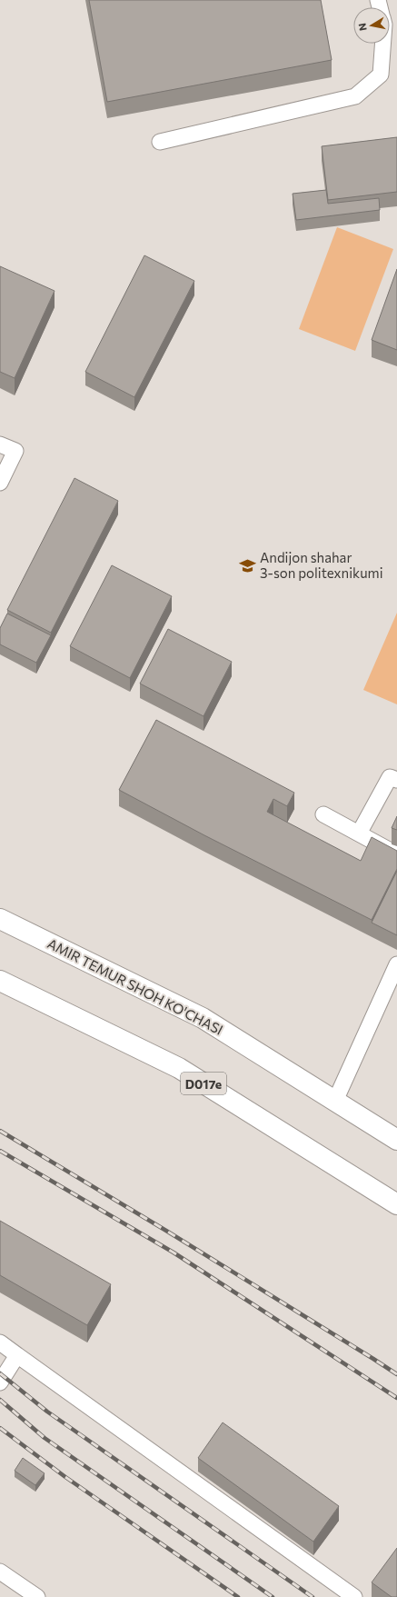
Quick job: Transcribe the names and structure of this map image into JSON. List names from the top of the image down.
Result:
{
  "streets": {
    "main road": ["AMIR TEMUR SHOH KO'CHASI", "D017e"]
  },
  "places": {
    "school or university": ["Andijon shahar 3-son politexnikumi"]
  },
  "north": "left"
}
